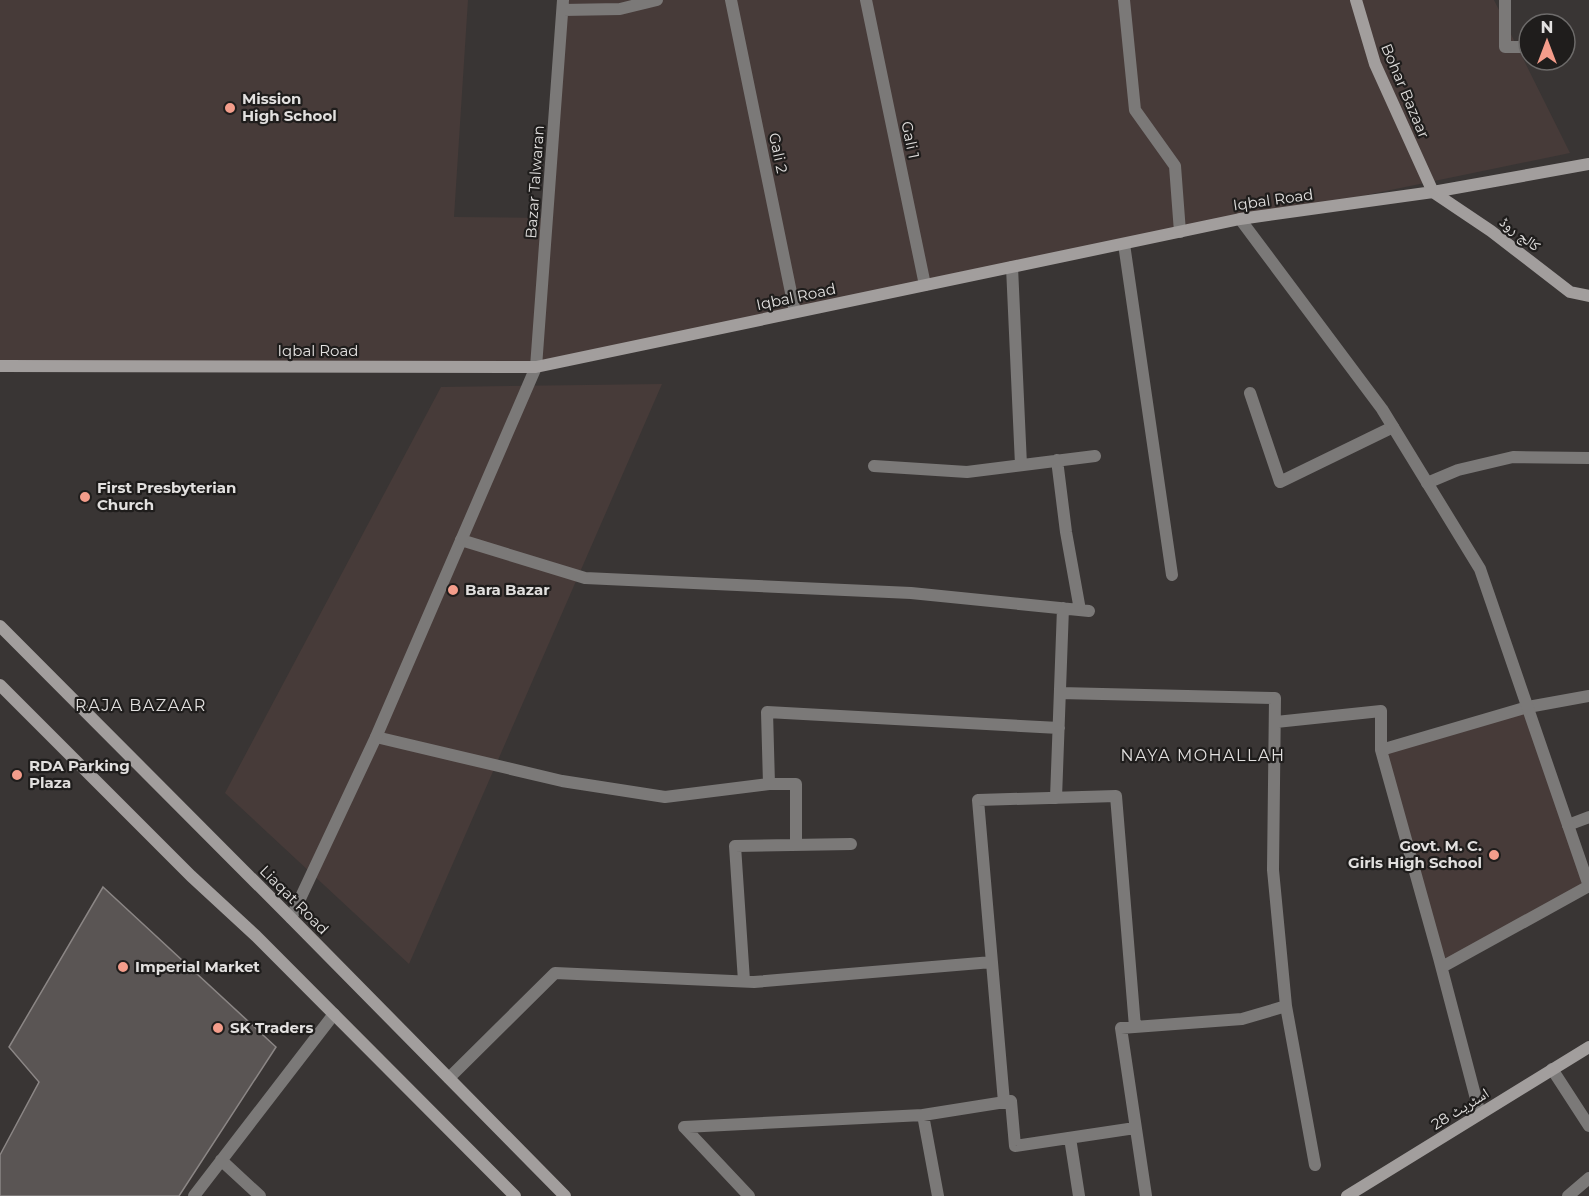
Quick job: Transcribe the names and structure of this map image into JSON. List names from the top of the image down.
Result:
{
  "streets": {
    "street": [
      "Bohar Bazaar",
      "Gali 1",
      "Gali 2",
      "Bazar Talwaran",
      "Iqbal Road",
      "کالج روڈ",
      "Liaqat Road",
      "اسٹریٹ 28"
    ]
  },
  "crossings": [
    ["Bohar Bazaar", "Iqbal Road"],
    ["Bohar Bazaar", "کالج روڈ"],
    ["Gali 1", "Iqbal Road"],
    ["Gali 2", "Iqbal Road"],
    ["Bazar Talwaran", "Iqbal Road"],
    ["Iqbal Road", "کالج روڈ"]
  ],
  "districts": ["RAJA BAZAAR", "NAYA MOHALLAH"],
  "places": [
    "Mission High School",
    "First Presbyterian Church",
    "Bara Bazar",
    "RDA Parking Plaza",
    "Govt. M. C. Girls High School",
    "Imperial Market",
    "SK Traders"
  ],
  "north": "top"
}
